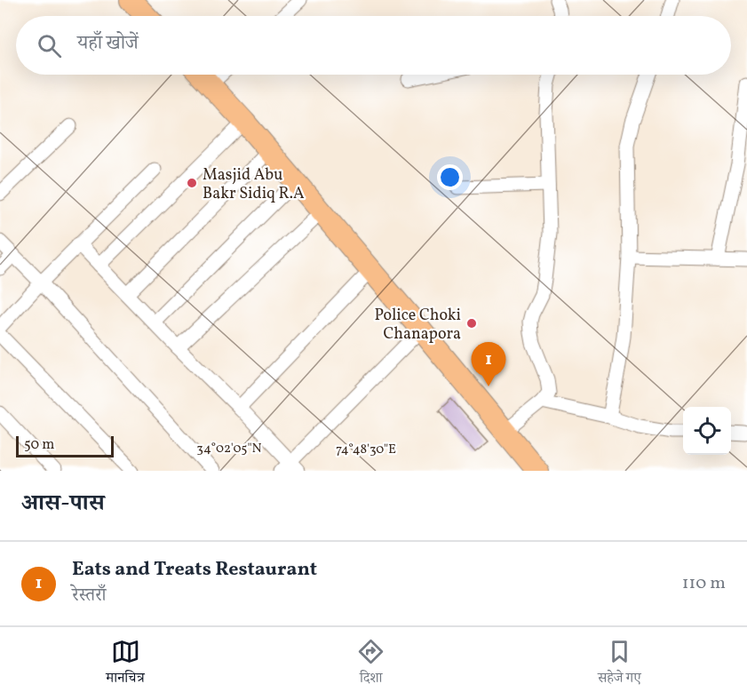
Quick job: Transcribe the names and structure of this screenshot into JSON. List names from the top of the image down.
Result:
{
  "places": ["Masjid Abu Bakr Sidiq R.A", "Police Choki Chanapora"],
  "scale_bar": "50 m",
  "page": {
    "search": "यहाँ खोजें",
    "pins": "1",
    "scale": "50 m",
    "heading": "आस-पास",
    "list": [
      {
        "mark": "1",
        "name": "Eats and Treats Restaurant",
        "note": "रेस्तराँ",
        "value": "110 m"
      }
    ],
    "nav": ["मानचित्र", "दिशा", "सहेजे गए"]
  },
  "coordinates": ["34°02'05\"N", "74°48'30\"E"]
}
